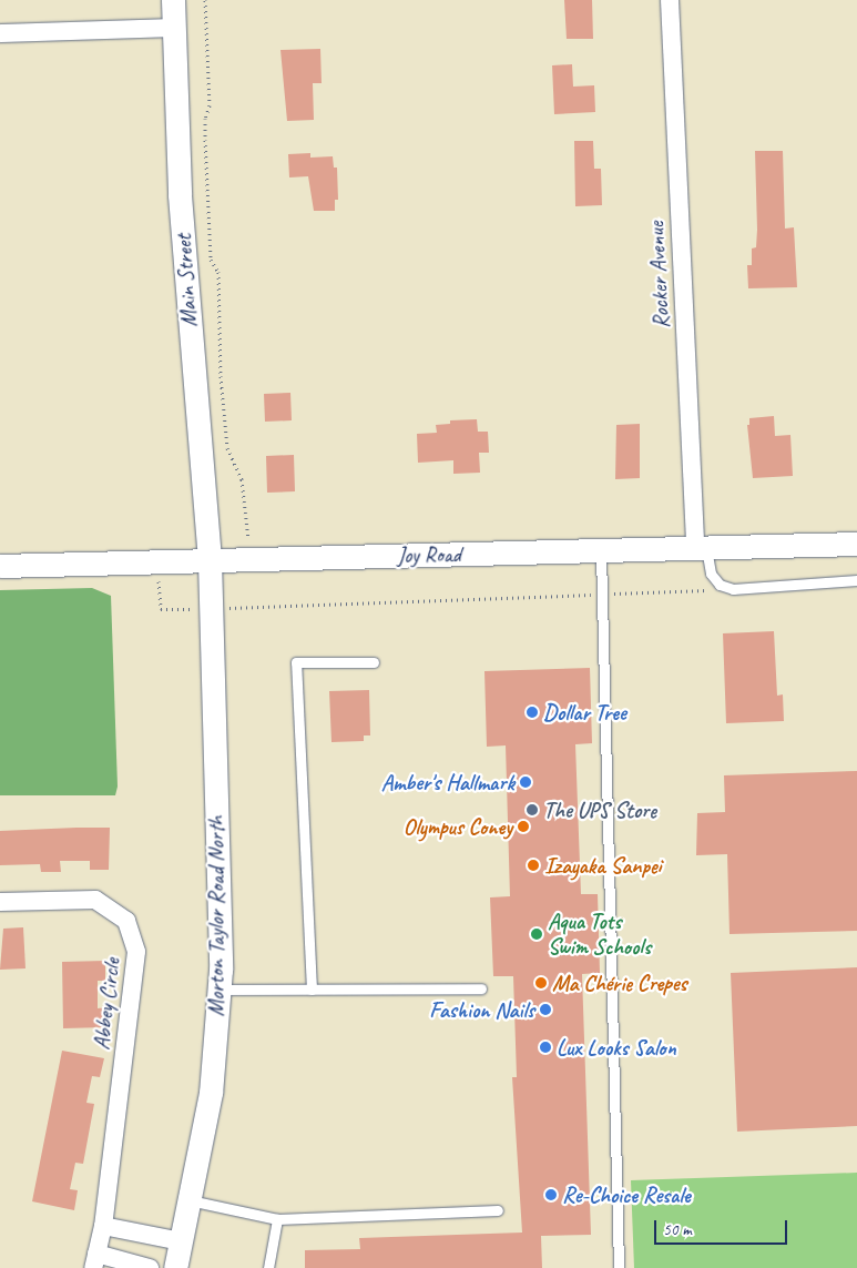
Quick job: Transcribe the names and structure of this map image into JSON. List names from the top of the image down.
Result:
{
  "streets": {
    "street": [
      "Rocker Avenue",
      "Main Street",
      "Joy Road",
      "Morton Taylor Road North",
      "Abbey Circle"
    ]
  },
  "crossings": [
    ["Rocker Avenue", "Joy Road"],
    ["Main Street", "Joy Road"],
    ["Main Street", "Morton Taylor Road North"],
    ["Joy Road", "Morton Taylor Road North"]
  ],
  "places": [
    "Dollar Tree",
    "Amber's Hallmark",
    "The UPS Store",
    "Olympus Coney",
    "Izayaka Sanpei",
    "Aqua Tots Swim Schools",
    "Ma Chérie Crepes",
    "Fashion Nails",
    "Lux Looks Salon",
    "Re-Choice Resale"
  ],
  "scale_bar": "50 m"
}
